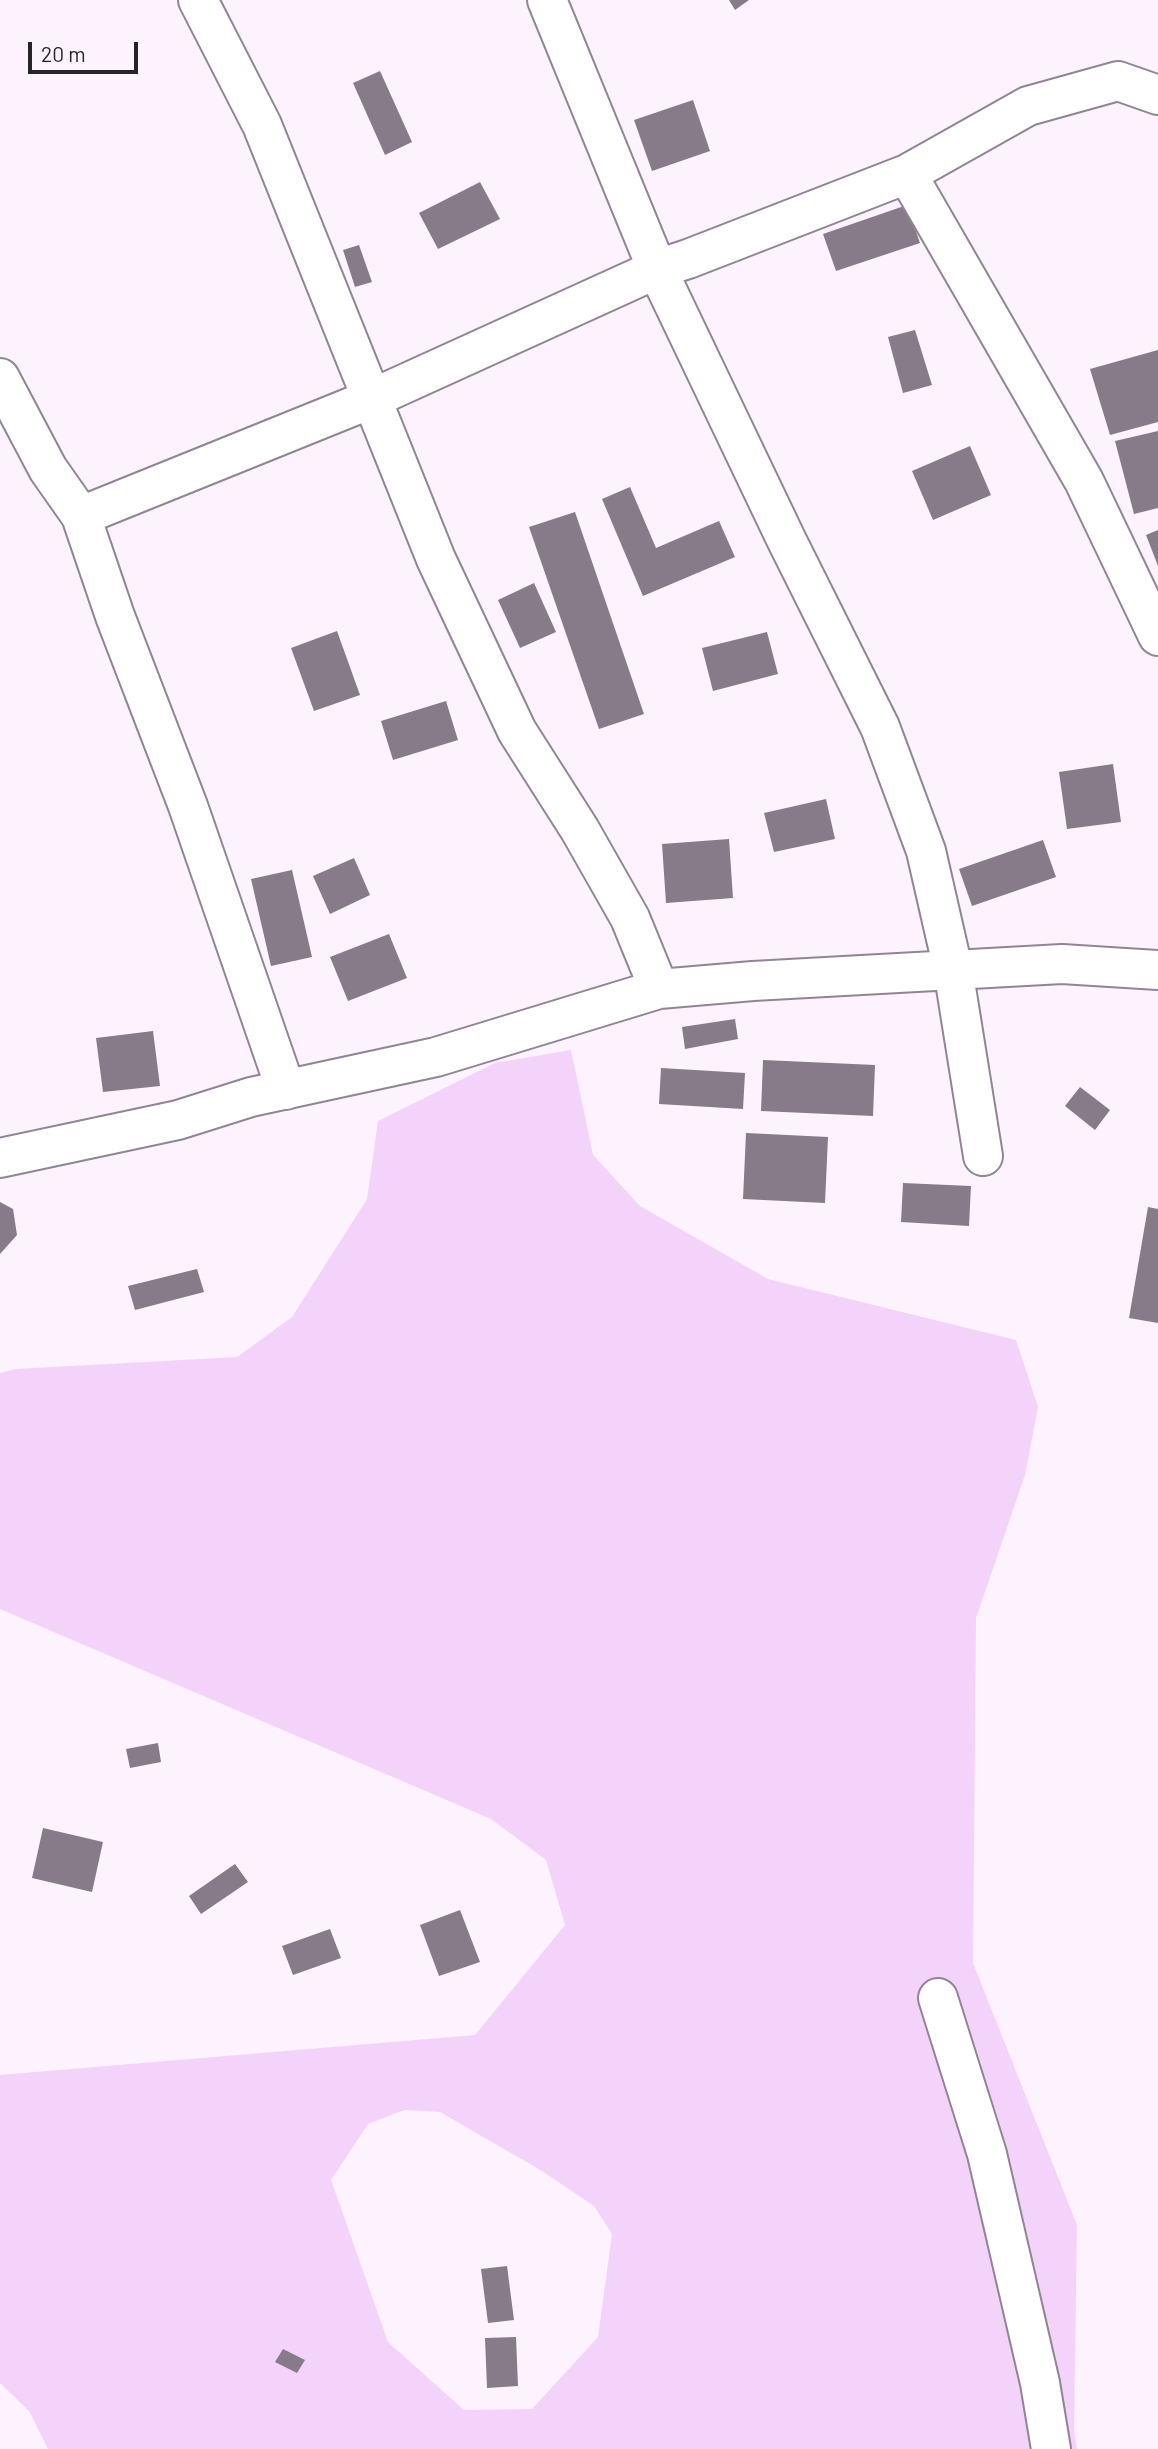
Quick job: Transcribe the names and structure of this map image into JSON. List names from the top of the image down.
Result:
{
  "scale_bar": "20 m"
}
